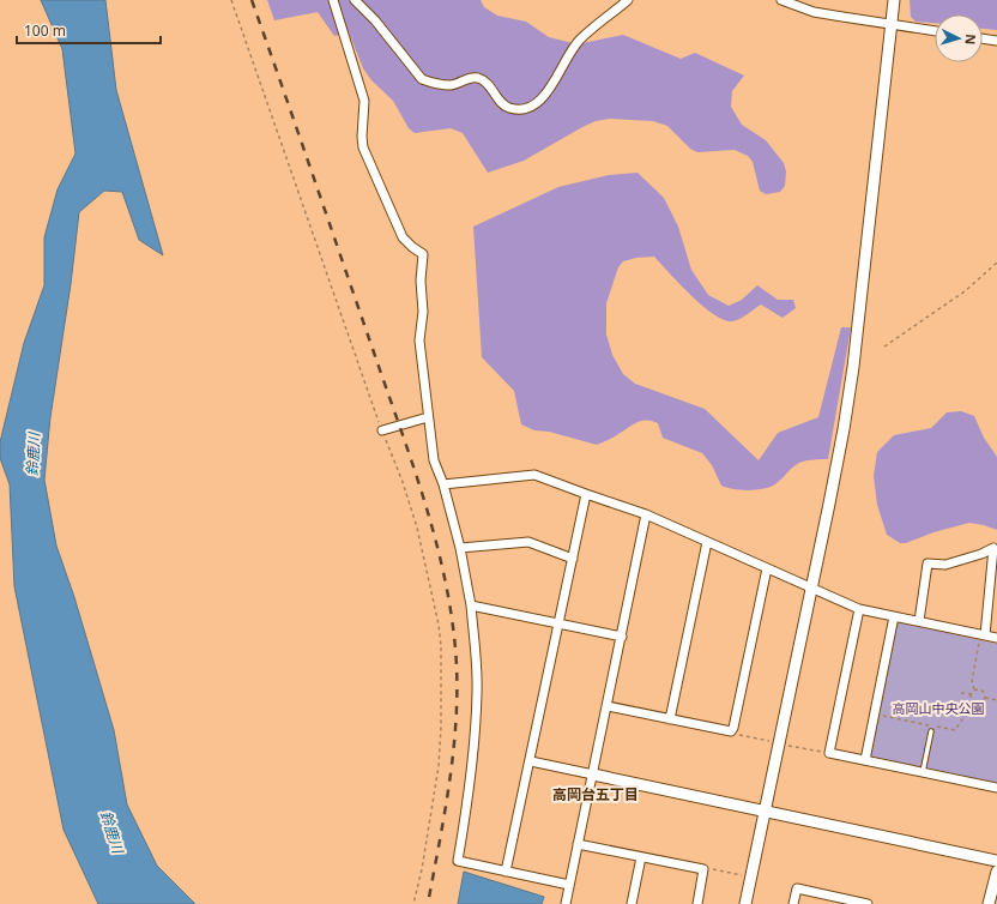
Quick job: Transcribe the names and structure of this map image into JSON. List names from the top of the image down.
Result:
{
  "districts": ["高岡台五丁目"],
  "water": ["鈴鹿川"],
  "parks": ["高岡山中央公園"],
  "scale_bar": "100 m",
  "north": "right"
}
